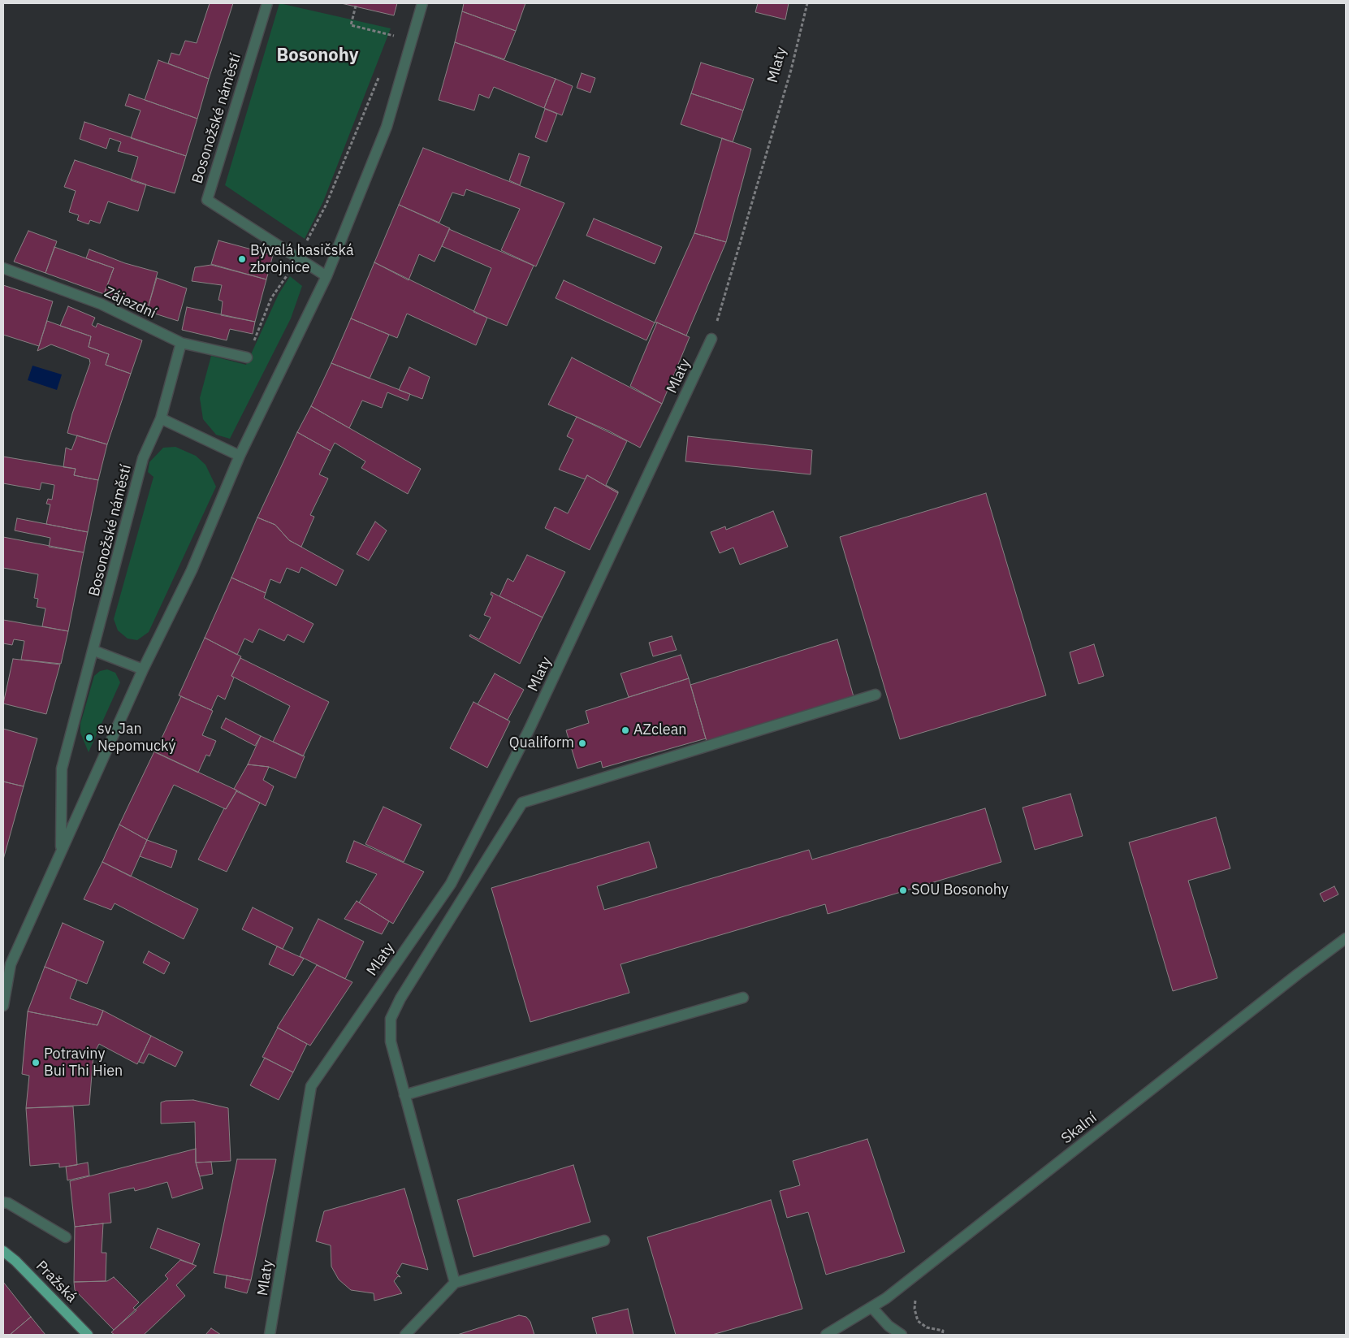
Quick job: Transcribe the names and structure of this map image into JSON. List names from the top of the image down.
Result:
{
  "streets": {
    "main road": ["Pražská"],
    "street": [
      "Mlaty",
      "Bosonožské náměstí",
      "Zájezdní",
      "Skalní"
    ]
  },
  "crossings": [
    ["Bosonožské náměstí", "Zájezdní"]
  ],
  "districts": ["Bosonohy"],
  "places": [
    "Bývalá hasičská zbrojnice",
    "AZclean",
    "sv. Jan Nepomucký",
    "Qualiform",
    "SOU Bosonohy",
    "Potraviny Bui Thi Hien"
  ]
}
